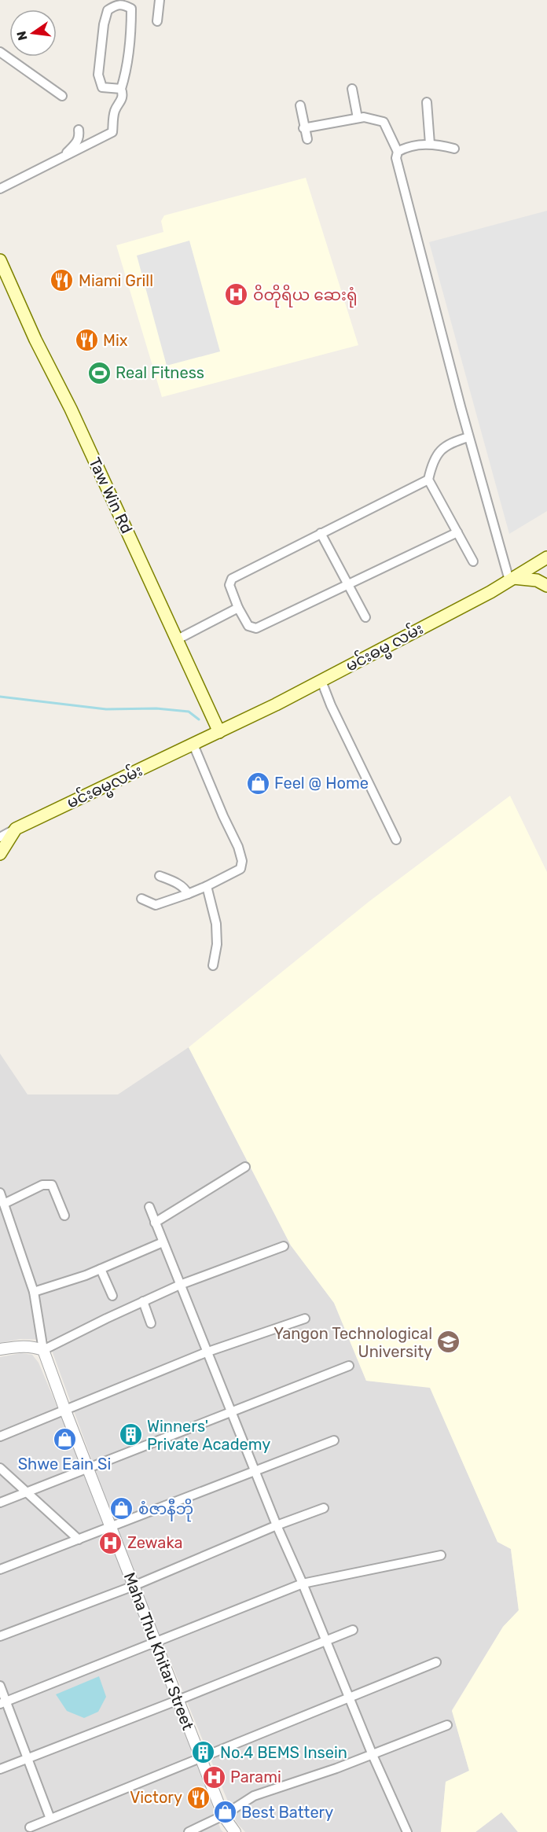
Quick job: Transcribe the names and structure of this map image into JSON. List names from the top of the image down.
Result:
{
  "streets": {
    "main road": ["Taw Win Rd", "မင်းဓမ္မ လမ်း", "မင်းဓမ္မလမ်း"],
    "street": ["Maha Thu Khitar Street"]
  },
  "crossings": [
    ["Taw Win Rd", "မင်းဓမ္မ လမ်း"],
    ["Taw Win Rd", "မင်းဓမ္မလမ်း"],
    ["မင်းဓမ္မ လမ်း", "မင်းဓမ္မလမ်း"]
  ],
  "places": {
    "restaurant": ["Miami Grill", "Mix", "Victory"],
    "hospital": ["ဝိတိုရိယ ဆေးရုံ", "Zewaka", "Parami"],
    "sports": ["Real Fitness"],
    "shop": [
      "Feel @ Home",
      "Shwe Eain Si",
      "စံဇာနီဘို",
      "Best Battery"
    ],
    "school or university": ["Yangon Technological University"],
    "building": ["Winners' Private Academy", "No.4 BEMS Insein"]
  },
  "north": "left"
}
